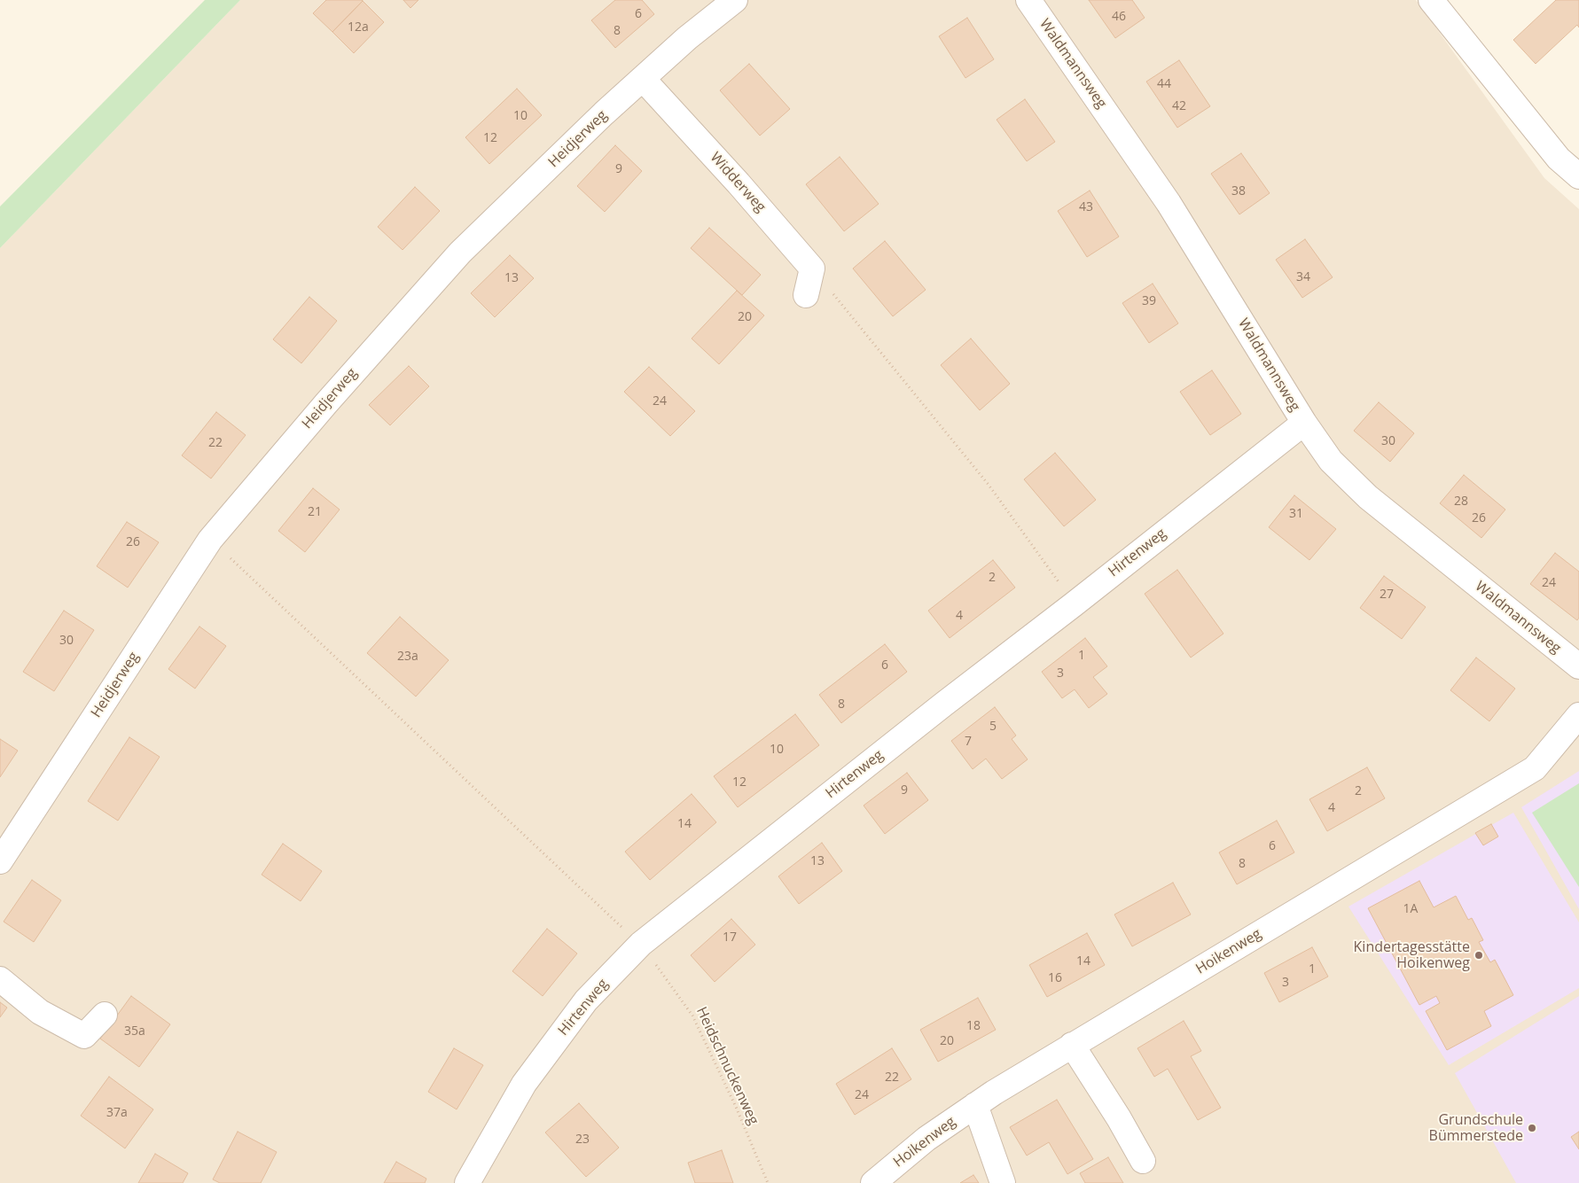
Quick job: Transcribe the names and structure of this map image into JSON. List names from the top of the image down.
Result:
{
  "streets": {
    "street": [
      "Waldmannsweg",
      "Heidjerweg",
      "Widderweg",
      "Hirtenweg",
      "Hoikenweg"
    ],
    "path": ["Heidschnuckenweg"]
  },
  "crossings": [
    ["Waldmannsweg", "Hirtenweg"],
    ["Heidjerweg", "Widderweg"],
    ["Heidjerweg", "Heidschnuckenweg"],
    ["Hirtenweg", "Heidschnuckenweg"]
  ],
  "places": ["Kindertagesstätte Hoikenweg", "Grundschule Bümmerstede"],
  "house_numbers": [
    "6",
    "46",
    "12a",
    "8",
    "44",
    "42",
    "10",
    "12",
    "9",
    "38",
    "43",
    "34",
    "13",
    "39",
    "20",
    "24",
    "30",
    "22",
    "28",
    "21",
    "31",
    "26",
    "26",
    "2",
    "24",
    "27",
    "4",
    "30",
    "1",
    "23a",
    "6",
    "3",
    "8",
    "5",
    "7",
    "10",
    "12",
    "9",
    "2",
    "4",
    "14",
    "6",
    "13",
    "8",
    "1A",
    "17",
    "14",
    "1",
    "16",
    "3",
    "18",
    "35a",
    "20",
    "22",
    "24",
    "37a",
    "23"
  ]
}
